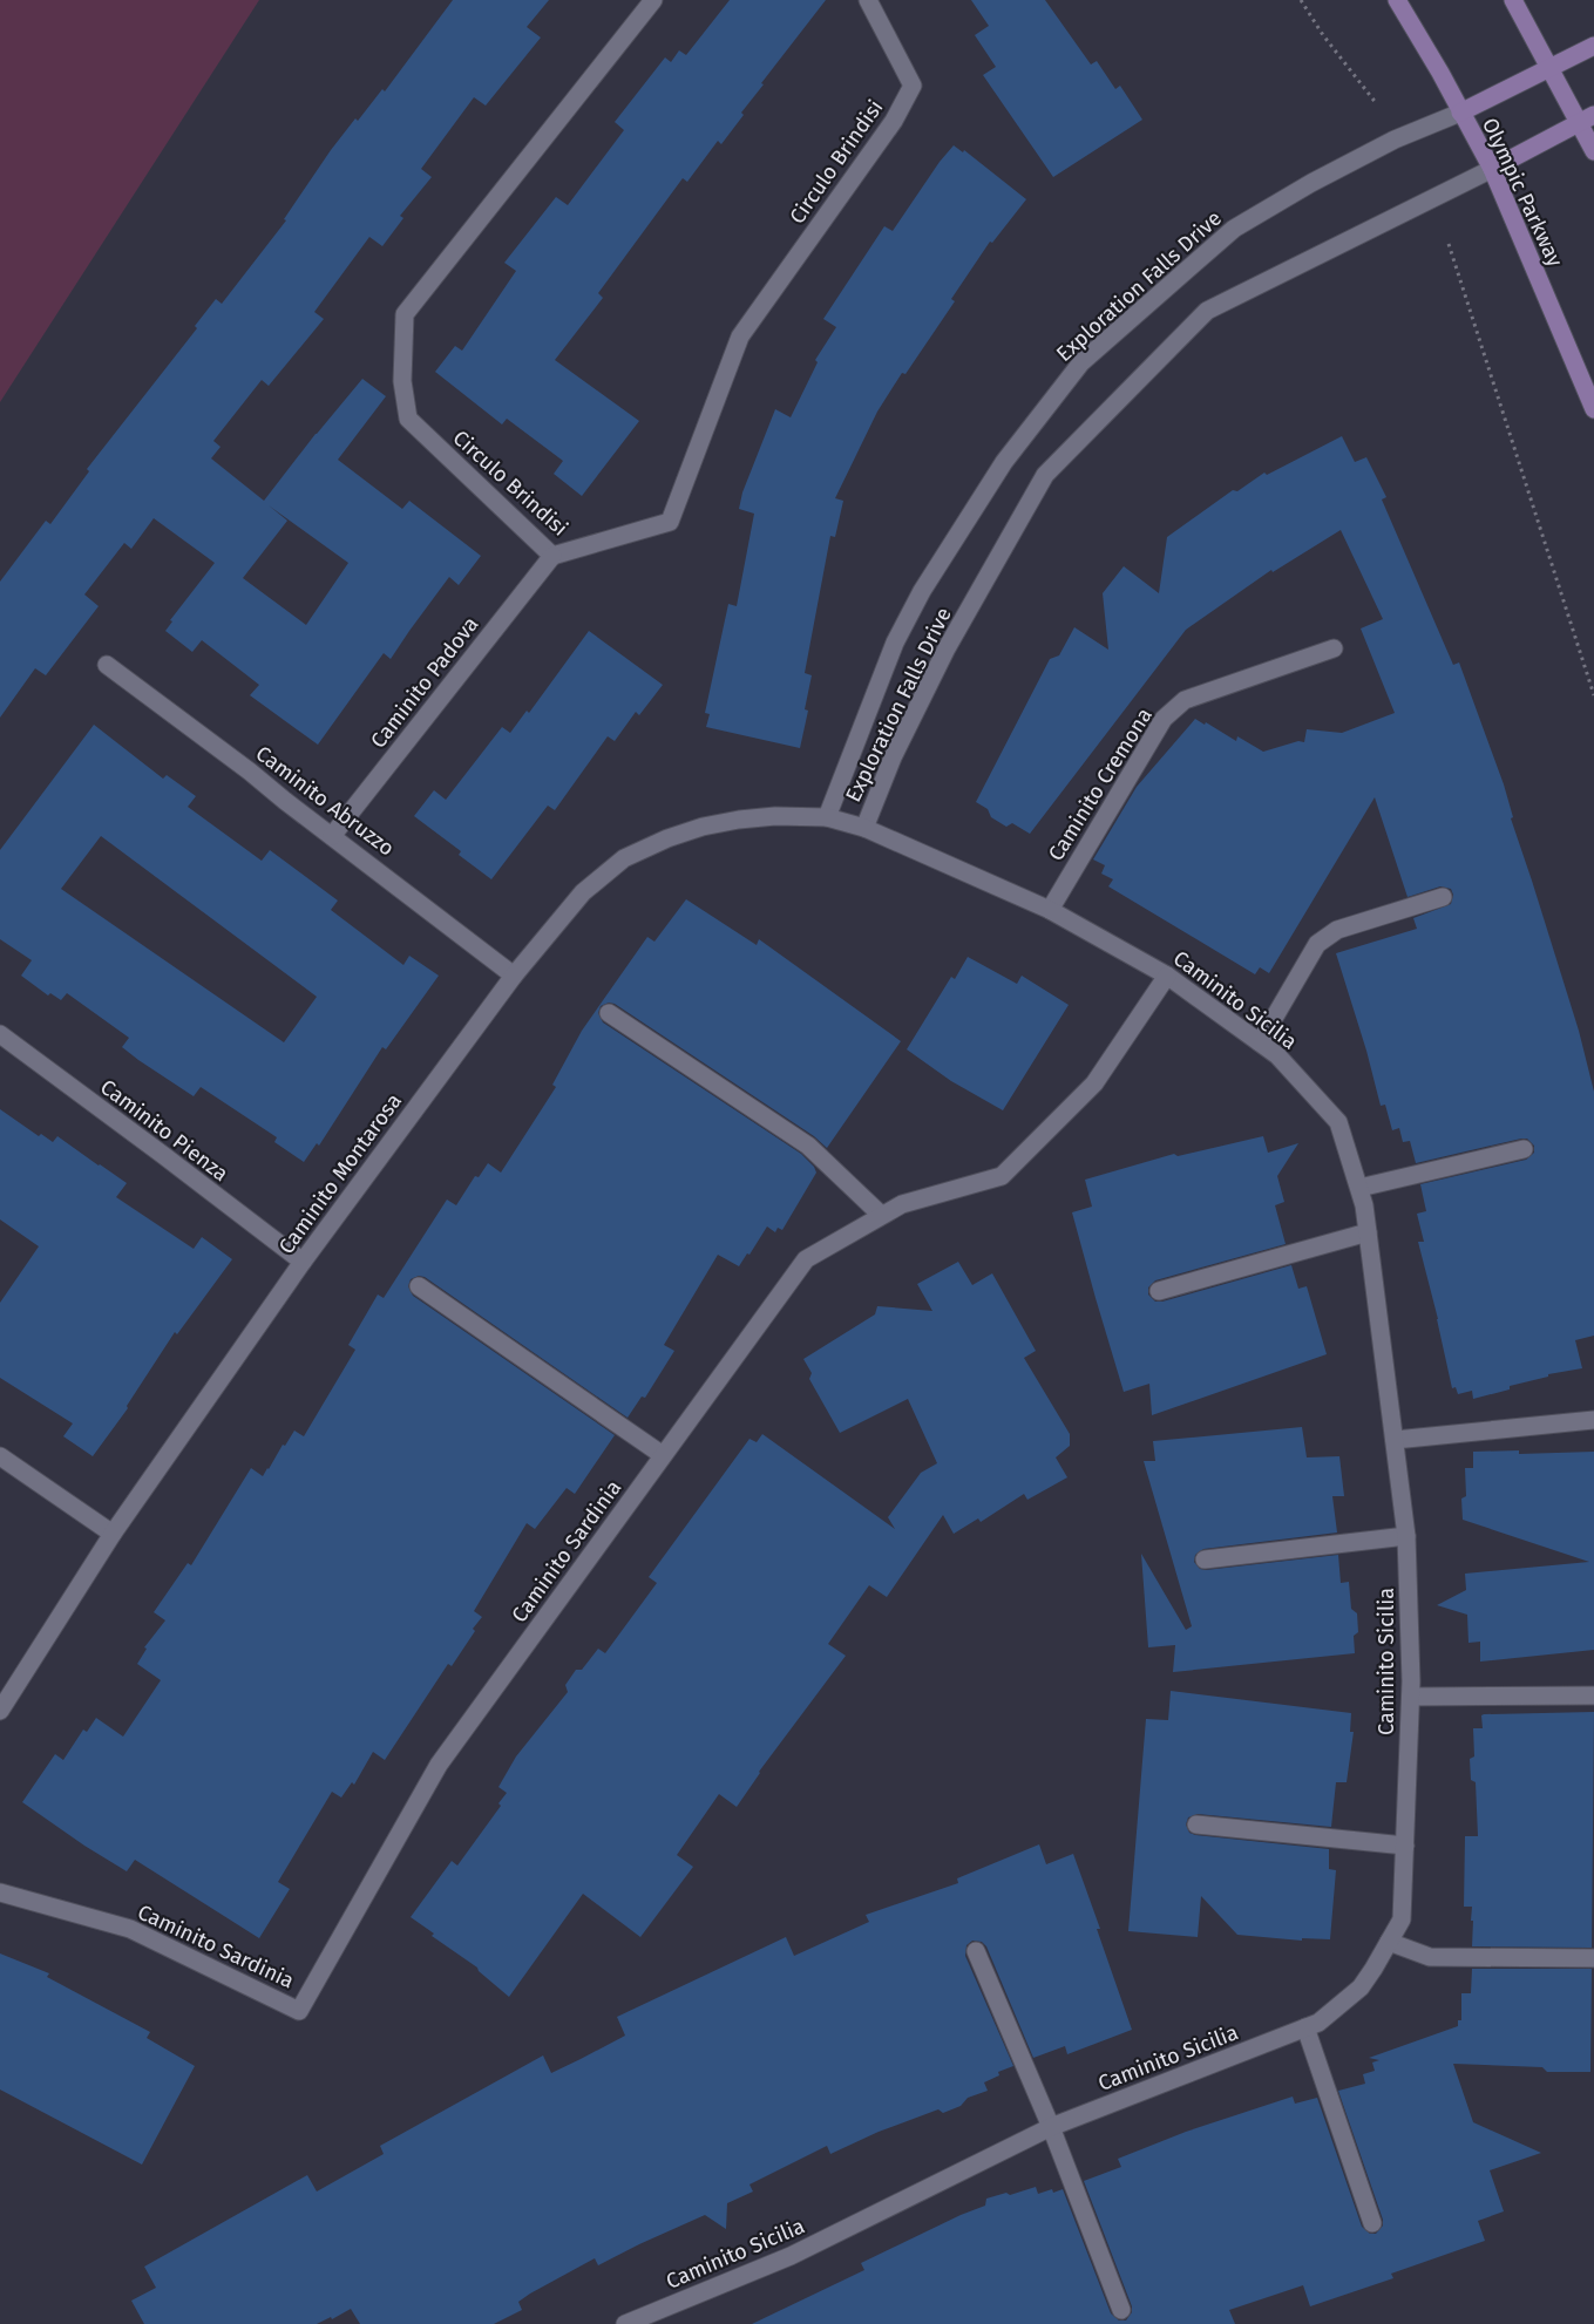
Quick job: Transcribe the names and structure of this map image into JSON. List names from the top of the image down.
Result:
{
  "streets": {
    "main road": ["Olympic Parkway", "Exploration Falls Drive"],
    "street": [
      "Circulo Brindisi",
      "Caminito Padova",
      "Caminito Cremona",
      "Caminito Abruzzo",
      "Caminito Sicilia",
      "Caminito Pienza",
      "Caminito Montarosa",
      "Caminito Sardinia"
    ]
  },
  "crossings": [
    ["Circulo Brindisi", "Caminito Padova"],
    ["Olympic Parkway", "Exploration Falls Drive"],
    ["Exploration Falls Drive", "Caminito Sicilia"],
    ["Exploration Falls Drive", "Caminito Montarosa"],
    ["Caminito Padova", "Caminito Abruzzo"],
    ["Caminito Cremona", "Caminito Sicilia"],
    ["Caminito Abruzzo", "Caminito Montarosa"],
    ["Caminito Sicilia", "Caminito Montarosa"],
    ["Caminito Sicilia", "Caminito Sardinia"],
    ["Caminito Pienza", "Caminito Montarosa"]
  ]
}
